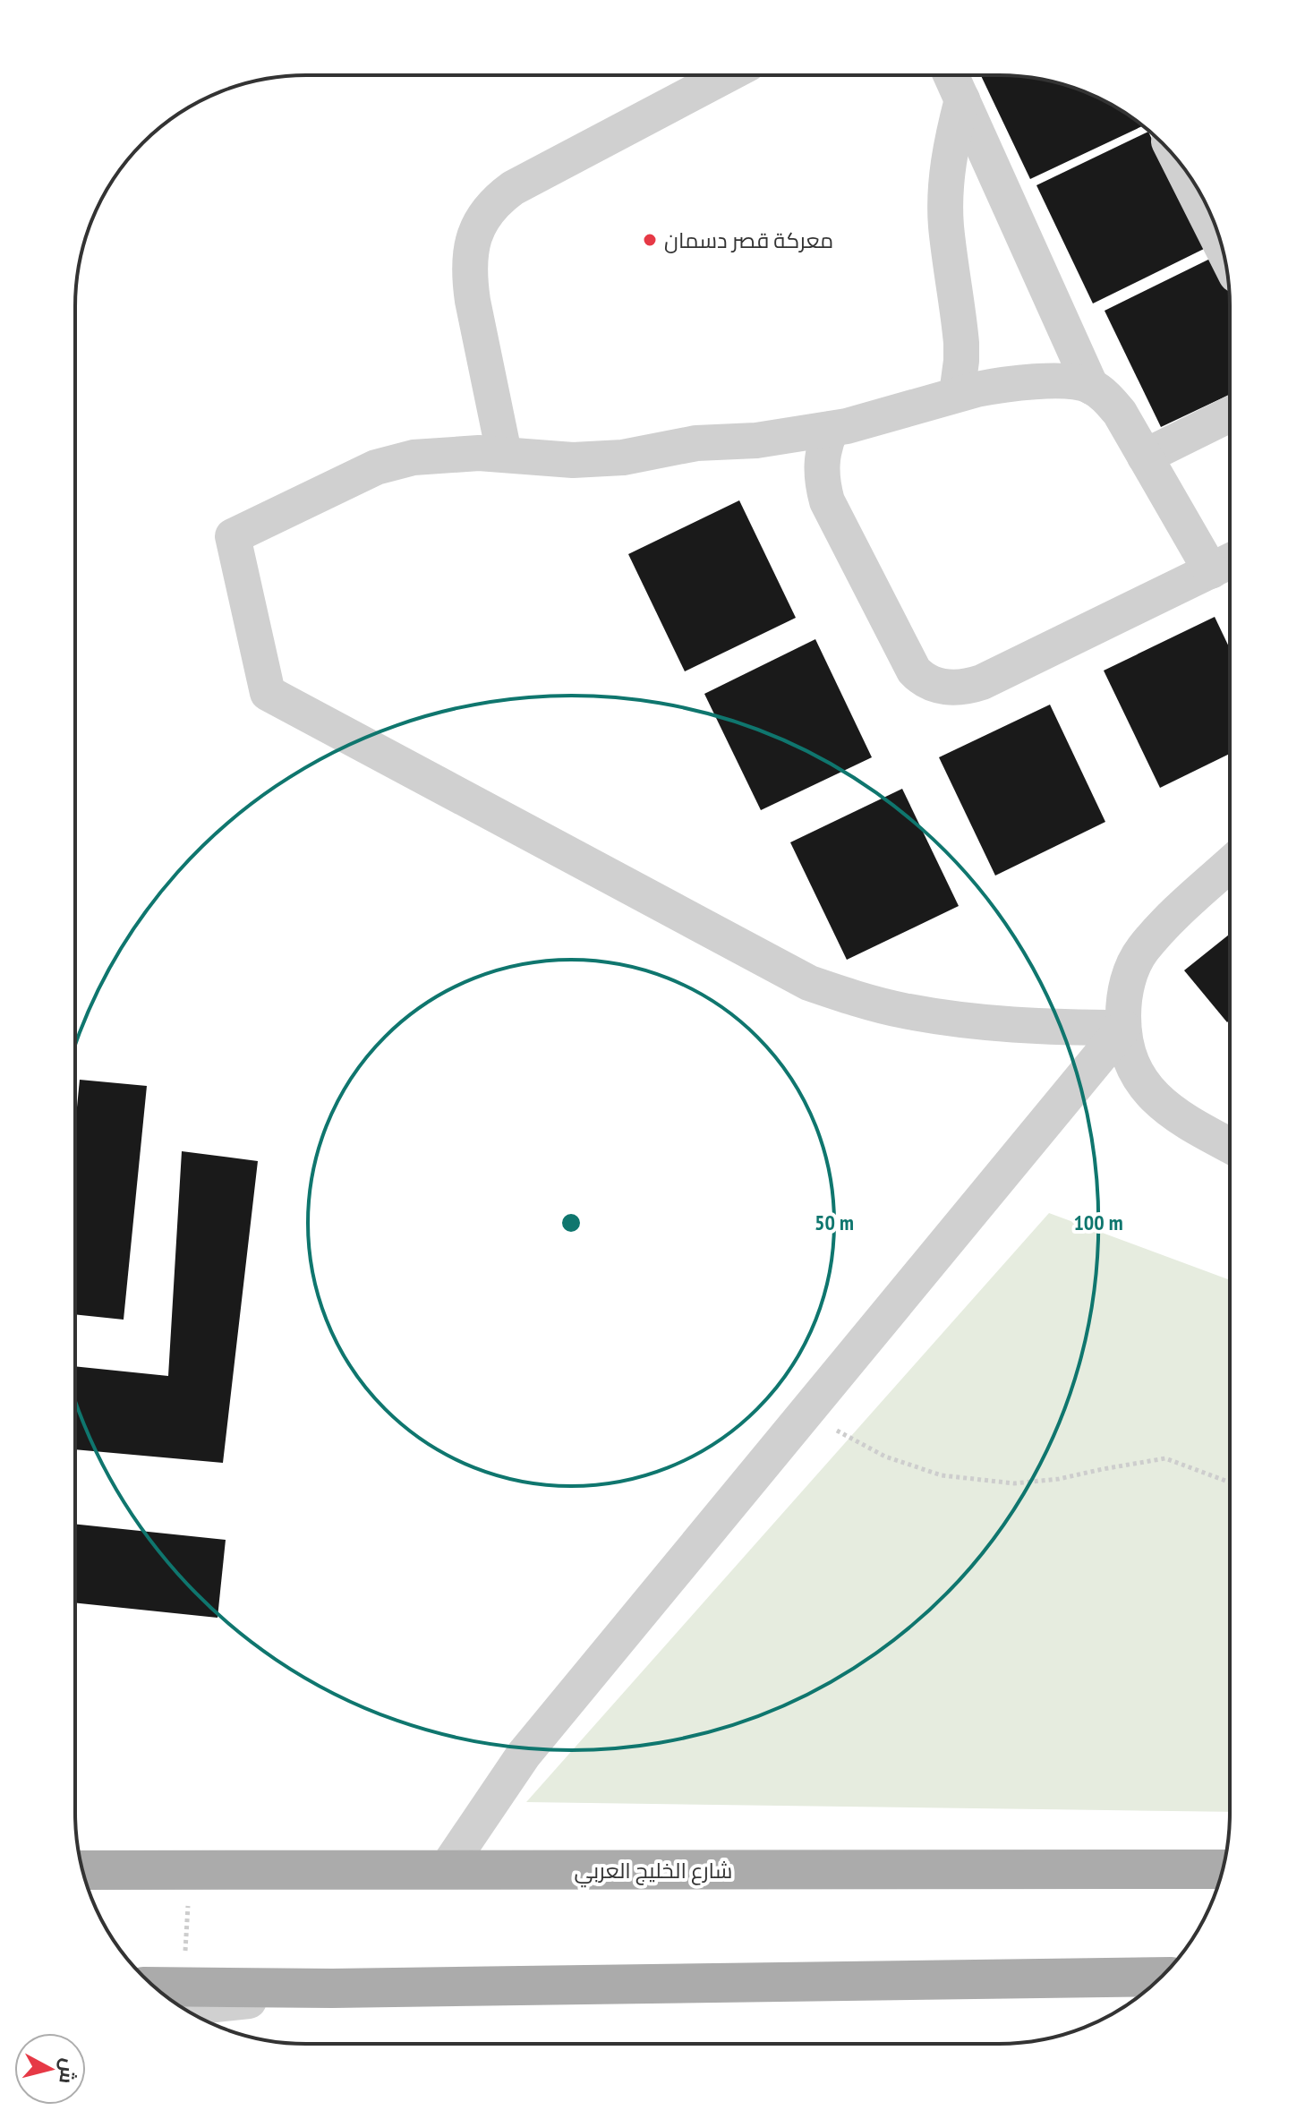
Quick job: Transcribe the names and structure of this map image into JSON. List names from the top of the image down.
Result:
{
  "streets": {
    "main road": ["شارع الخليج العربي"]
  },
  "places": ["معركة قصر دسمان"],
  "north": "right",
  "rings": ["50 m", "100 m"]
}
